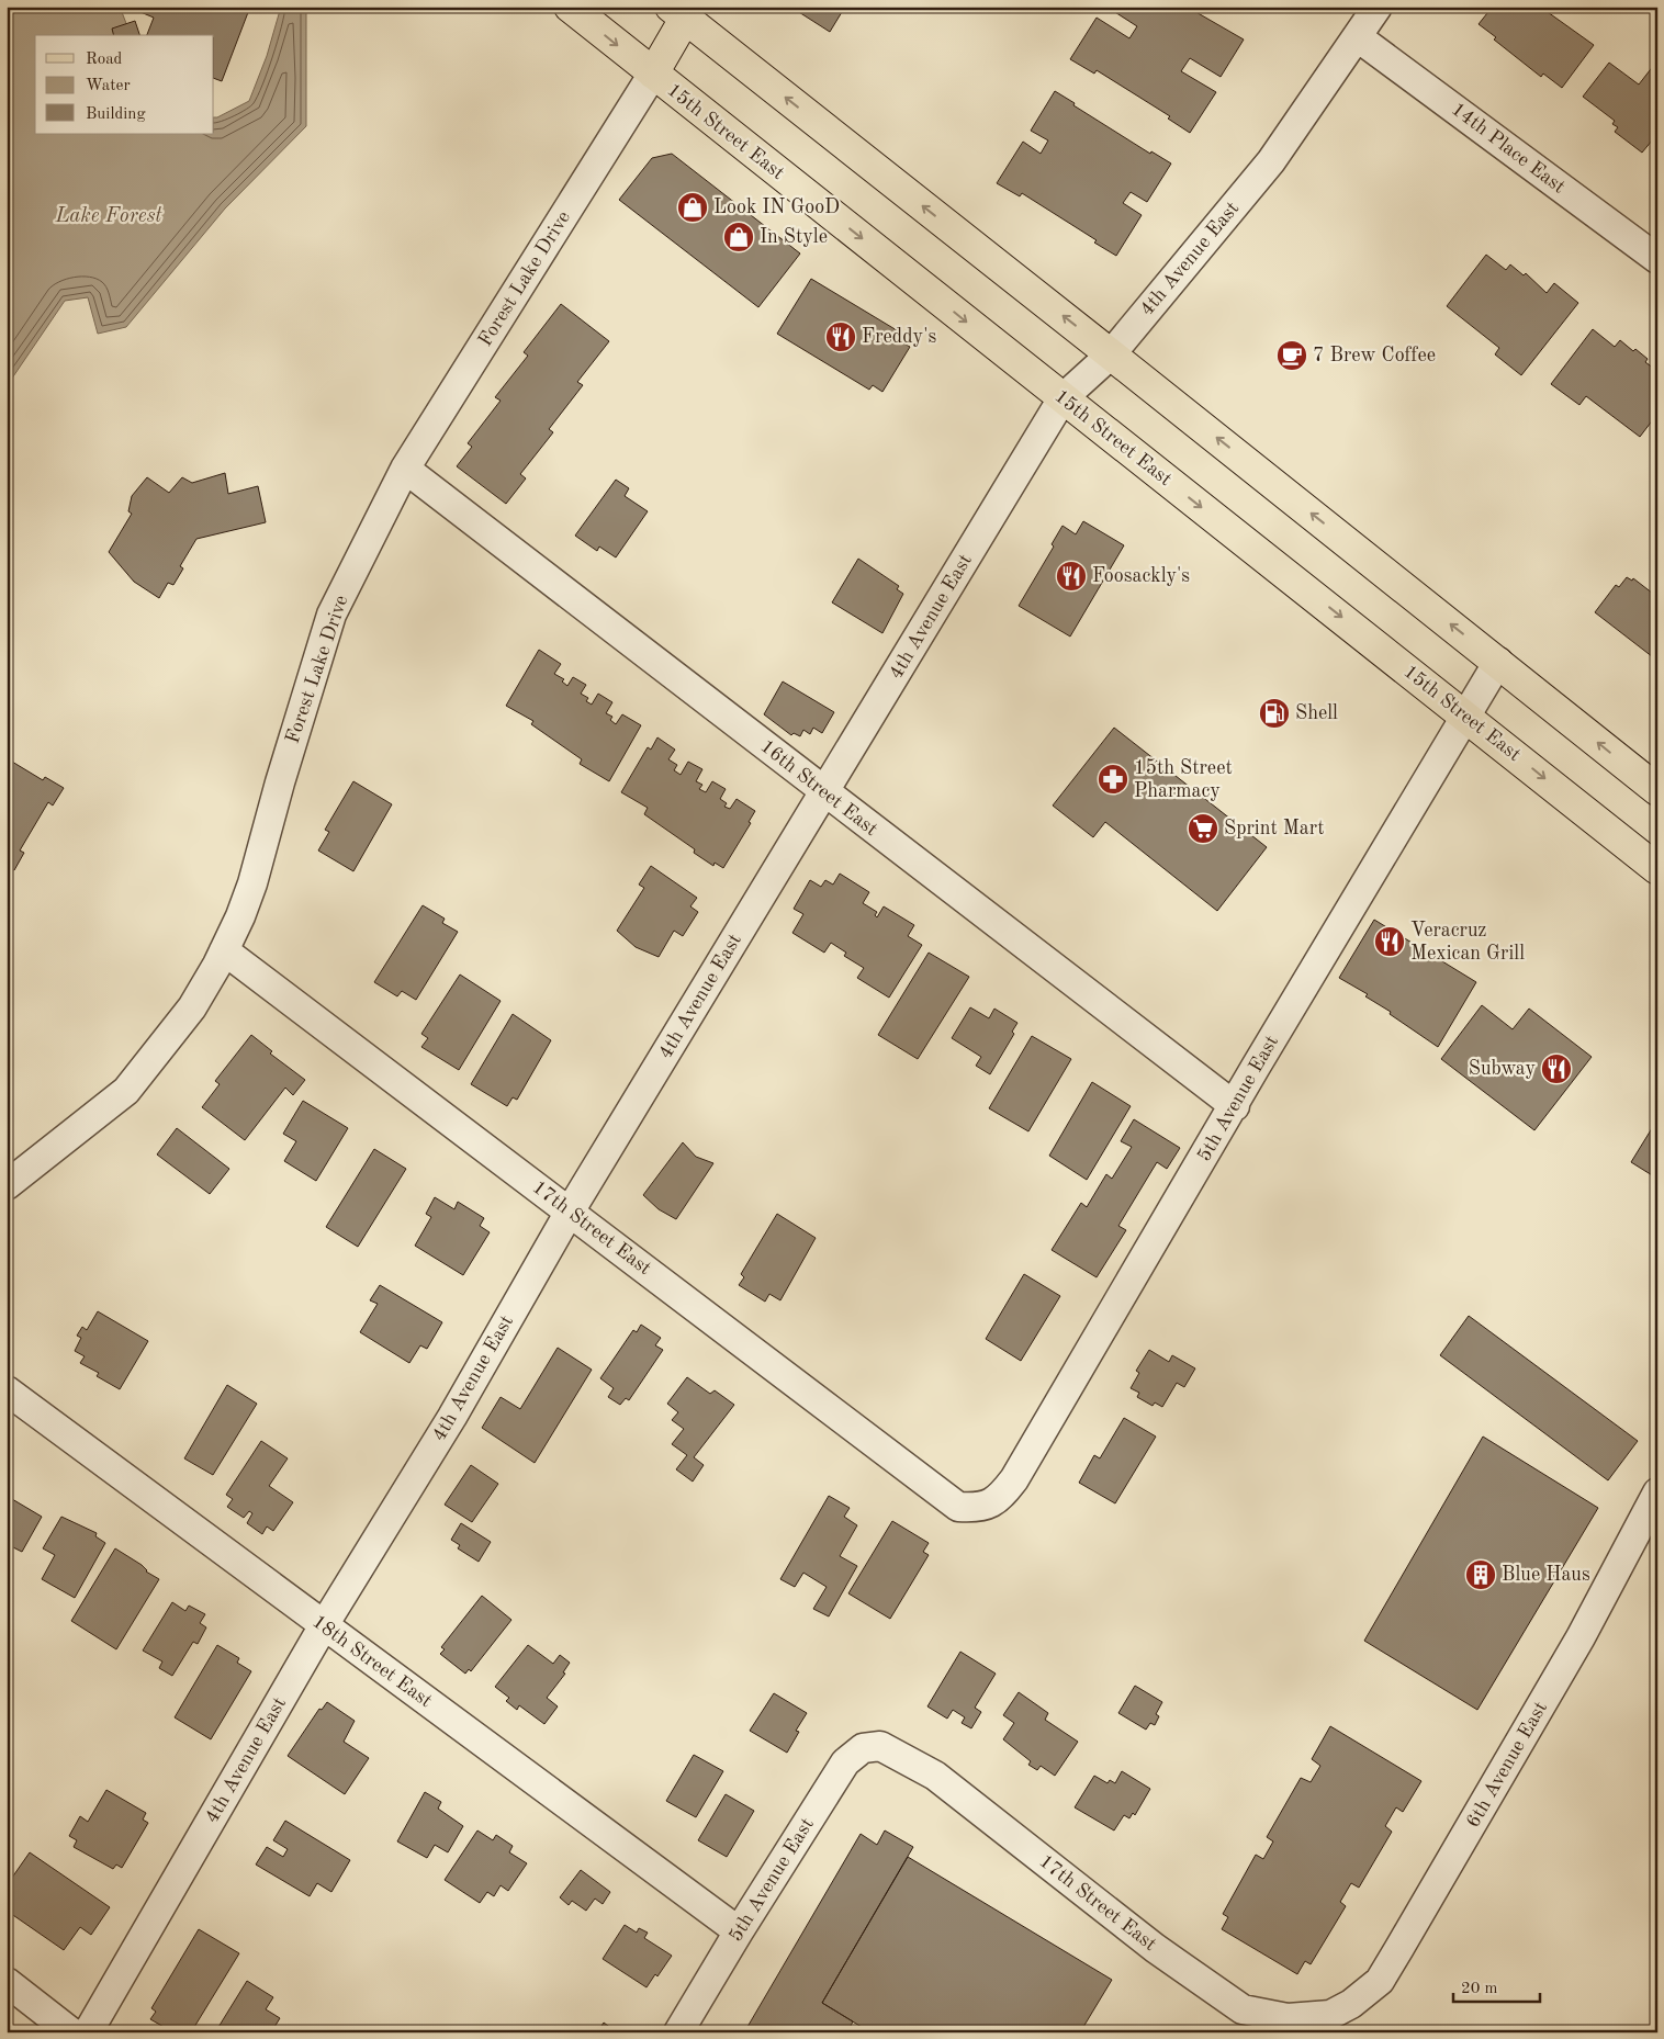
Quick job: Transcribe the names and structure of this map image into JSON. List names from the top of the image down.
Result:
{
  "streets": {
    "main road": ["15th Street East"],
    "street": [
      "14th Place East",
      "4th Avenue East",
      "Forest Lake Drive",
      "16th Street East",
      "5th Avenue East",
      "17th Street East",
      "18th Street East",
      "6th Avenue East"
    ]
  },
  "crossings": [
    ["15th Street East", "4th Avenue East"],
    ["15th Street East", "Forest Lake Drive"],
    ["15th Street East", "5th Avenue East"],
    ["14th Place East", "4th Avenue East"],
    ["4th Avenue East", "16th Street East"],
    ["4th Avenue East", "17th Street East"],
    ["4th Avenue East", "18th Street East"],
    ["Forest Lake Drive", "16th Street East"],
    ["Forest Lake Drive", "17th Street East"],
    ["16th Street East", "5th Avenue East"],
    ["5th Avenue East", "17th Street East"],
    ["5th Avenue East", "18th Street East"],
    ["17th Street East", "6th Avenue East"]
  ],
  "water": ["Lake Forest"],
  "places": {
    "shop": ["Look IN GooD", "In Style"],
    "restaurant": [
      "Freddy's",
      "Foosackly's",
      "Veracruz Mexican Grill",
      "Subway"
    ],
    "cafe": ["7 Brew Coffee"],
    "fuel station": ["Shell"],
    "pharmacy": ["15th Street Pharmacy"],
    "supermarket": ["Sprint Mart"],
    "building": ["Blue Haus"]
  },
  "legend": ["Road", "Water", "Building"],
  "scale_bar": "20 m"
}
